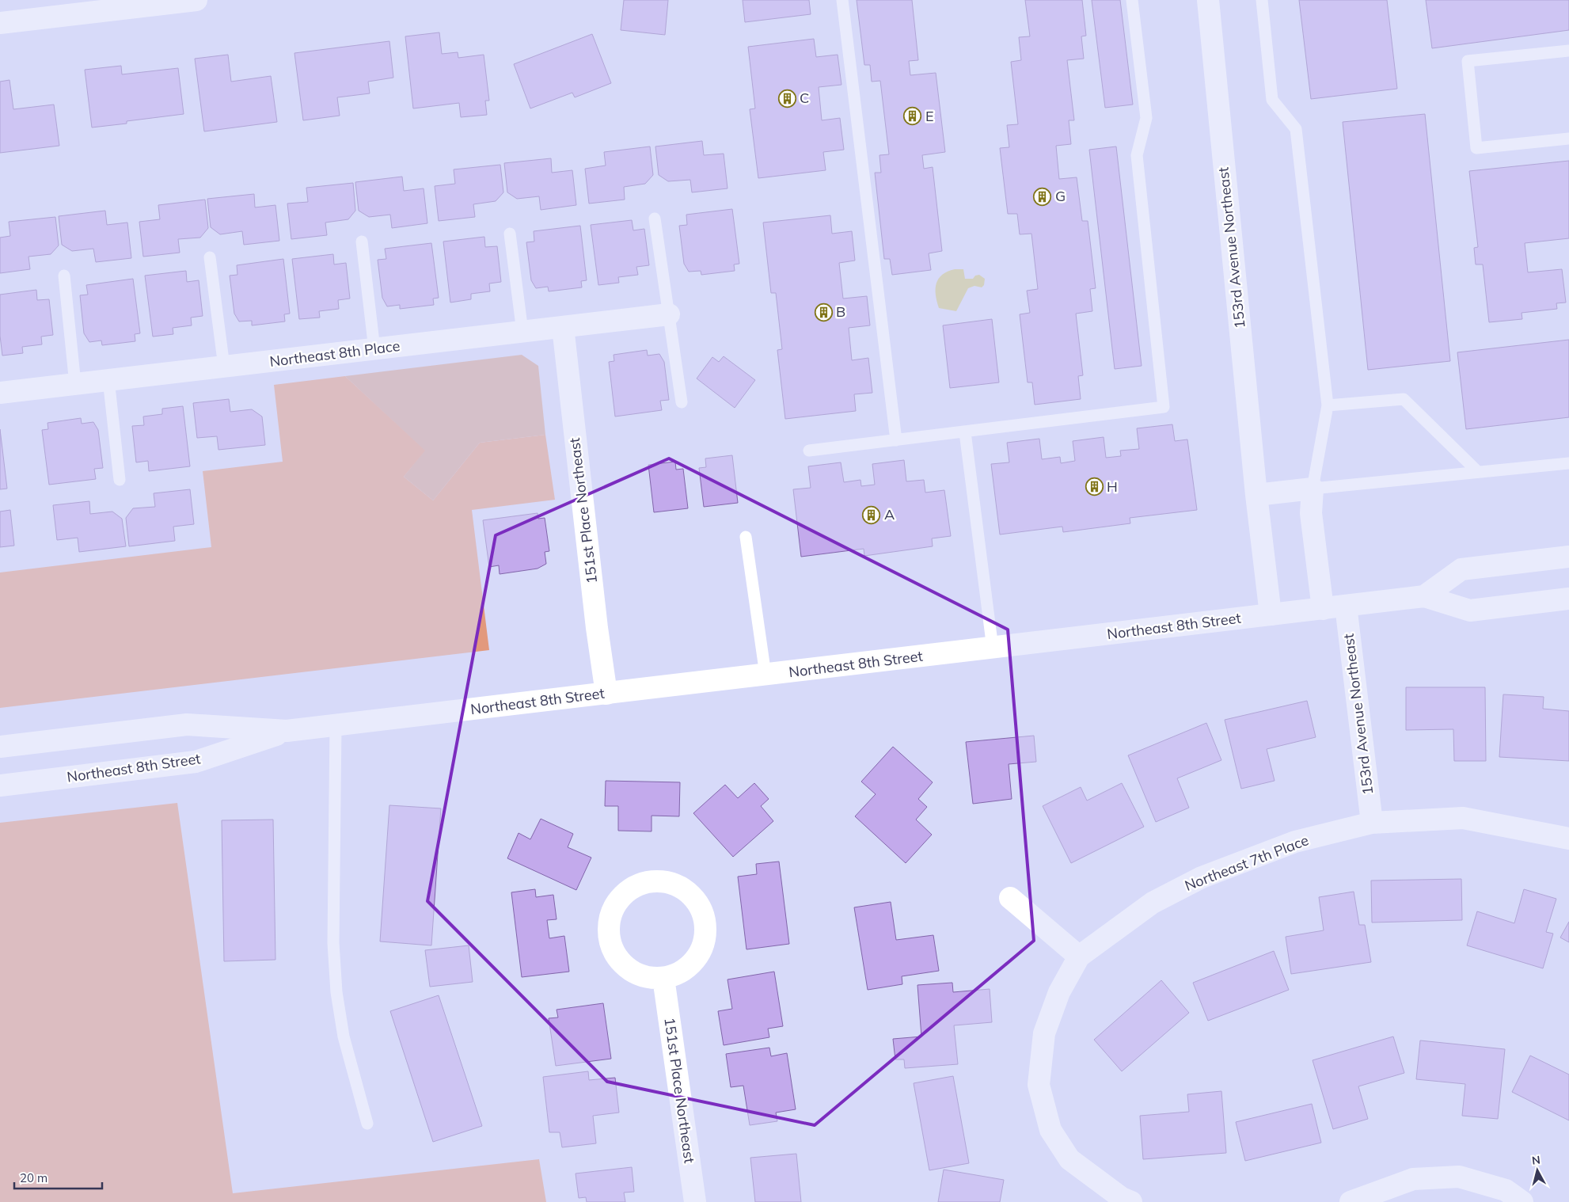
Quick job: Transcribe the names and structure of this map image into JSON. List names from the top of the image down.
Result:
{
  "streets": {
    "street": [
      "153rd Avenue Northeast",
      "Northeast 8th Place",
      "151st Place Northeast",
      "Northeast 8th Street",
      "Northeast 7th Place"
    ]
  },
  "crossings": [
    ["153rd Avenue Northeast", "Northeast 8th Street"],
    ["153rd Avenue Northeast", "Northeast 7th Place"],
    ["Northeast 8th Place", "151st Place Northeast"],
    ["151st Place Northeast", "Northeast 8th Street"]
  ],
  "places": {
    "building": [
      "C",
      "E",
      "G",
      "B",
      "H",
      "A"
    ]
  },
  "scale_bar": "20 m",
  "north": "top"
}
